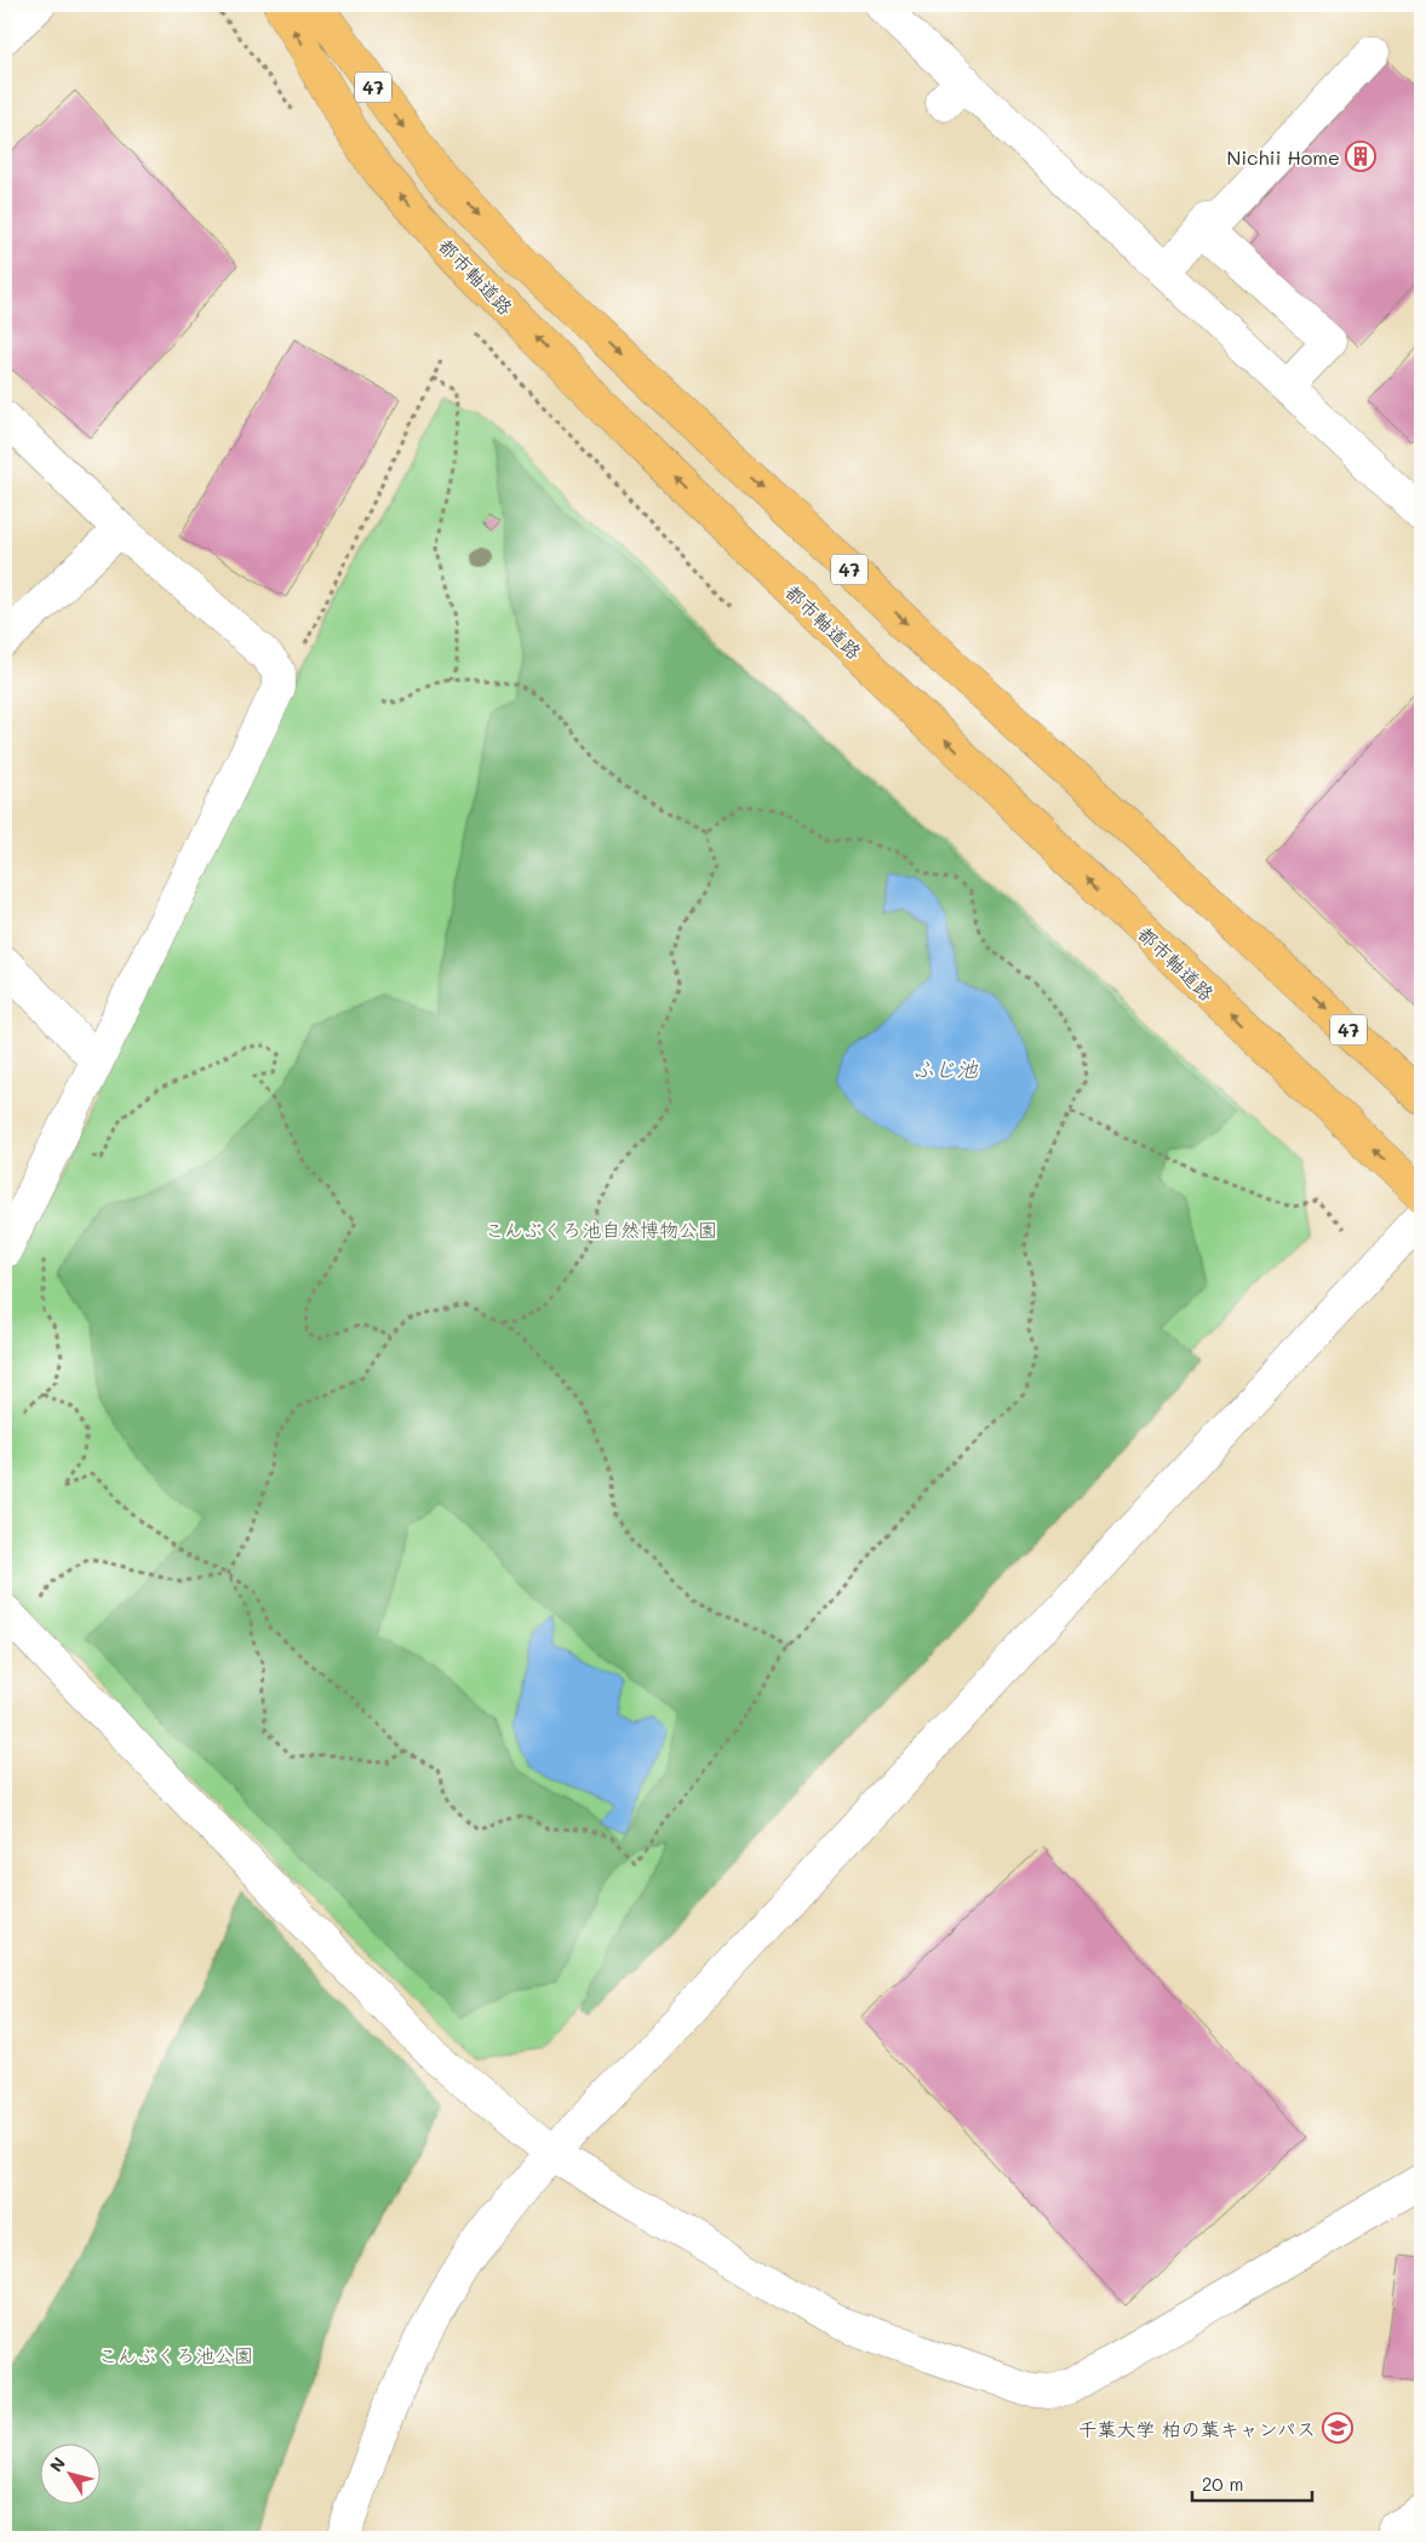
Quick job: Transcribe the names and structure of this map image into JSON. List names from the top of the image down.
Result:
{
  "streets": {
    "main road": ["47", "都市軸道路"]
  },
  "water": ["ふじ池"],
  "parks": ["こんぶくろ池自然博物公園", "こんぶくろ池公園"],
  "places": {
    "building": ["Nichii Home"],
    "school or university": ["千葉大学 柏の葉キャンパス"]
  },
  "scale_bar": "20 m",
  "north": "top left"
}
